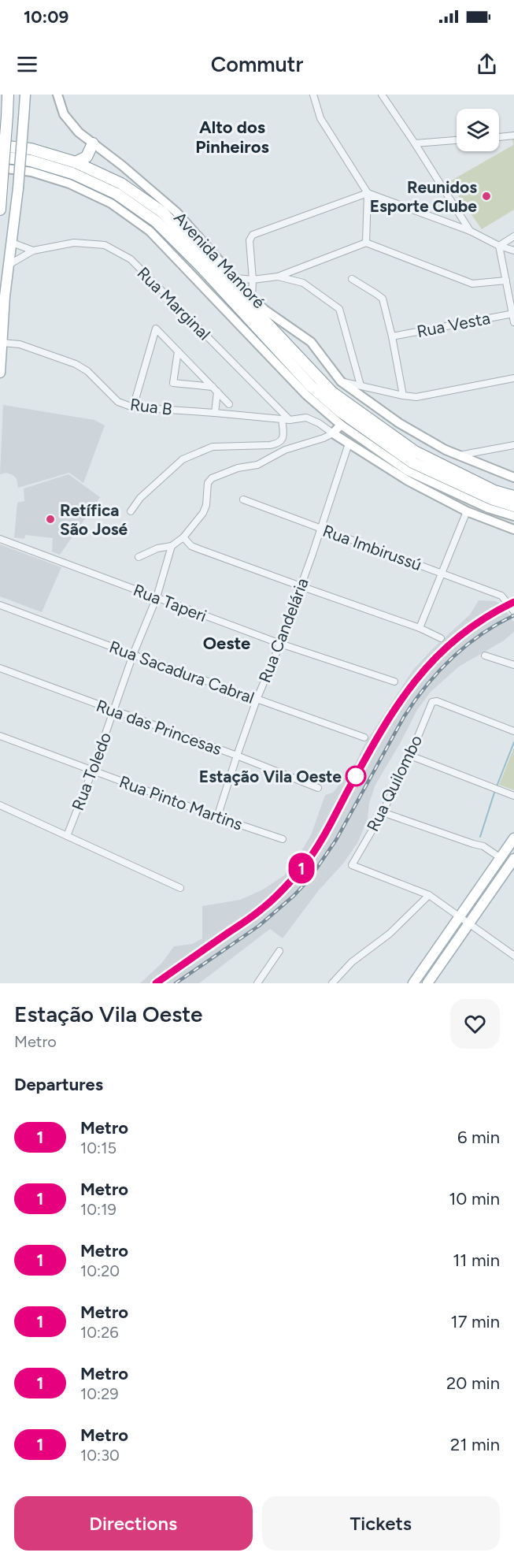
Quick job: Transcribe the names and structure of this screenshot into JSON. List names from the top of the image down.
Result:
{
  "streets": {
    "street": [
      "Avenida Mamoré",
      "Rua Marginal",
      "Rua Vesta",
      "Rua B",
      "Rua Imbirussú",
      "Rua Taperi",
      "Rua Candelária",
      "Rua Sacadura Cabral",
      "Rua das Princesas",
      "Rua Toledo",
      "Rua Quilombo",
      "Rua Pinto Martins"
    ]
  },
  "crossings": [
    ["Rua Marginal", "Rua B"],
    ["Rua Imbirussú", "Rua Candelária"],
    ["Rua Taperi", "Rua Candelária"],
    ["Rua Taperi", "Rua Toledo"],
    ["Rua Candelária", "Rua Sacadura Cabral"],
    ["Rua Candelária", "Rua das Princesas"],
    ["Rua Candelária", "Rua Pinto Martins"],
    ["Rua Sacadura Cabral", "Rua Toledo"],
    ["Rua das Princesas", "Rua Toledo"],
    ["Rua Toledo", "Rua Pinto Martins"]
  ],
  "districts": ["Alto dos Pinheiros", "Oeste"],
  "places": ["Reunidos Esporte Clube", "Retífica São José", "Estação Vila Oeste"],
  "lines": ["metro line 1"],
  "page": {
    "status": "10:09",
    "header": "Commutr",
    "on_map": "1",
    "heading": [
      ["Estação Vila Oeste", "Metro"],
      "Departures"
    ],
    "list": [
      {
        "mark": "1",
        "name": "Metro",
        "note": "10:15",
        "value": "6 min"
      },
      {
        "mark": "1",
        "name": "Metro",
        "note": "10:19",
        "value": "10 min"
      },
      {
        "mark": "1",
        "name": "Metro",
        "note": "10:20",
        "value": "11 min"
      },
      {
        "mark": "1",
        "name": "Metro",
        "note": "10:26",
        "value": "17 min"
      },
      {
        "mark": "1",
        "name": "Metro",
        "note": "10:29",
        "value": "20 min"
      },
      {
        "mark": "1",
        "name": "Metro",
        "note": "10:30",
        "value": "21 min"
      }
    ],
    "buttons": ["Directions", "Tickets"]
  }
}
